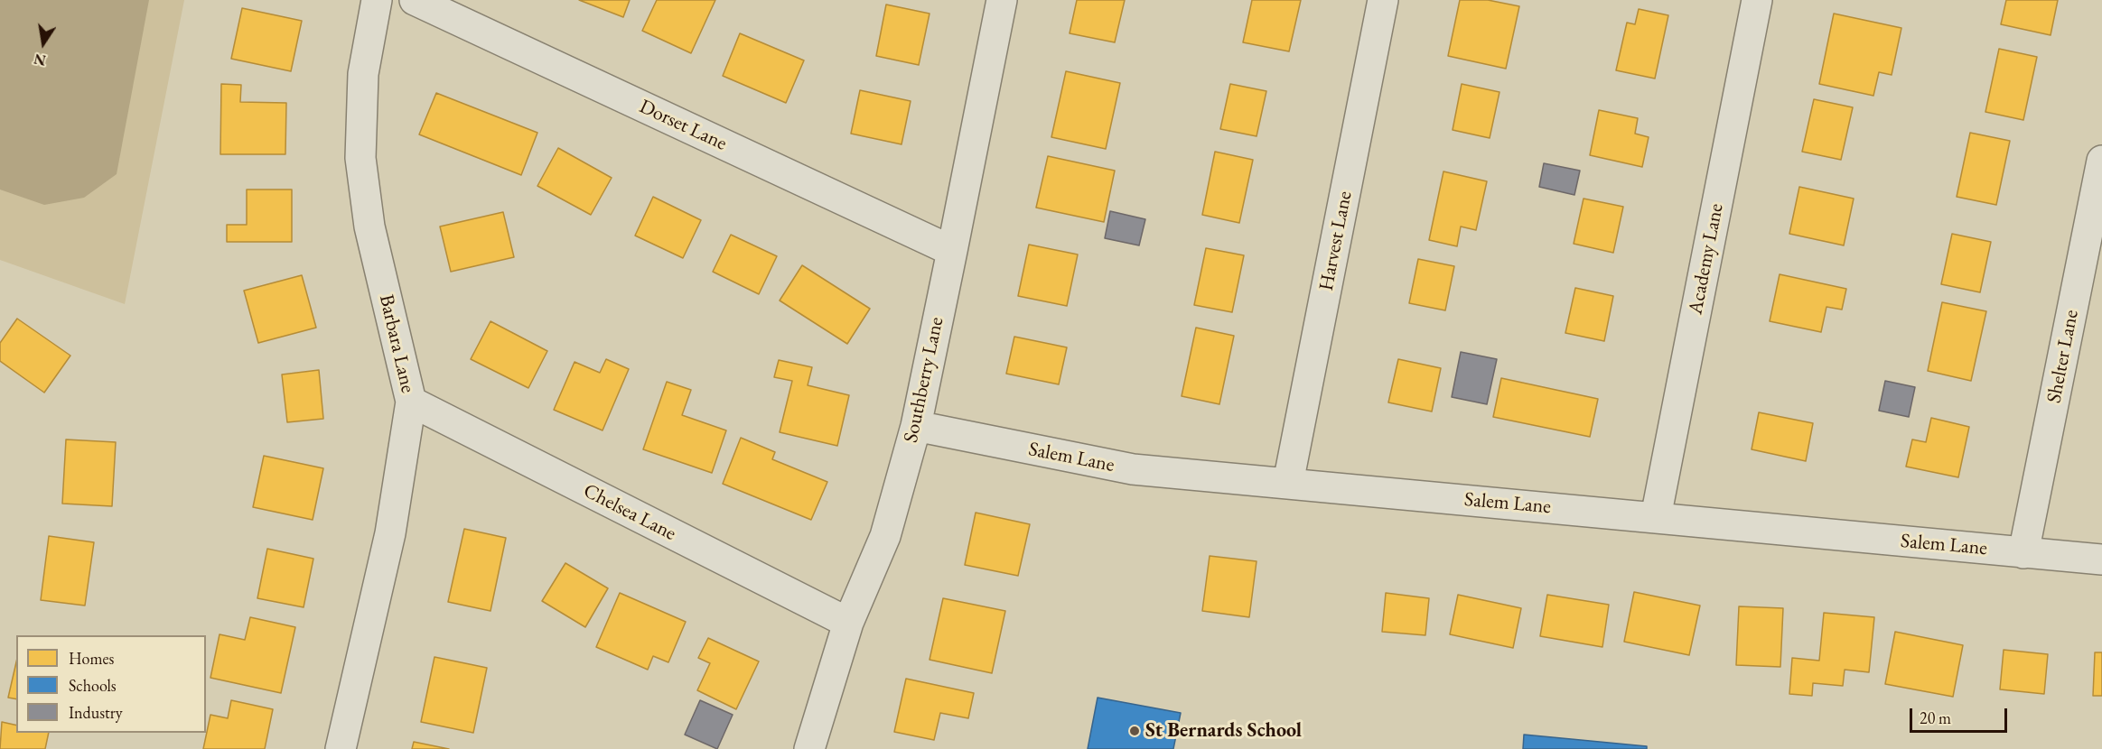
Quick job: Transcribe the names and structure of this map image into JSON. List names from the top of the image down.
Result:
{
  "streets": {
    "street": [
      "Dorset Lane",
      "Harvest Lane",
      "Academy Lane",
      "Barbara Lane",
      "Shelter Lane",
      "Southberry Lane",
      "Salem Lane",
      "Chelsea Lane"
    ]
  },
  "crossings": [
    ["Dorset Lane", "Southberry Lane"],
    ["Harvest Lane", "Salem Lane"],
    ["Academy Lane", "Salem Lane"],
    ["Barbara Lane", "Chelsea Lane"],
    ["Shelter Lane", "Salem Lane"],
    ["Southberry Lane", "Salem Lane"],
    ["Southberry Lane", "Chelsea Lane"]
  ],
  "places": ["St Bernards School"],
  "legend": ["Homes", "Schools", "Industry"],
  "scale_bar": "20 m",
  "north": "bottom"
}
